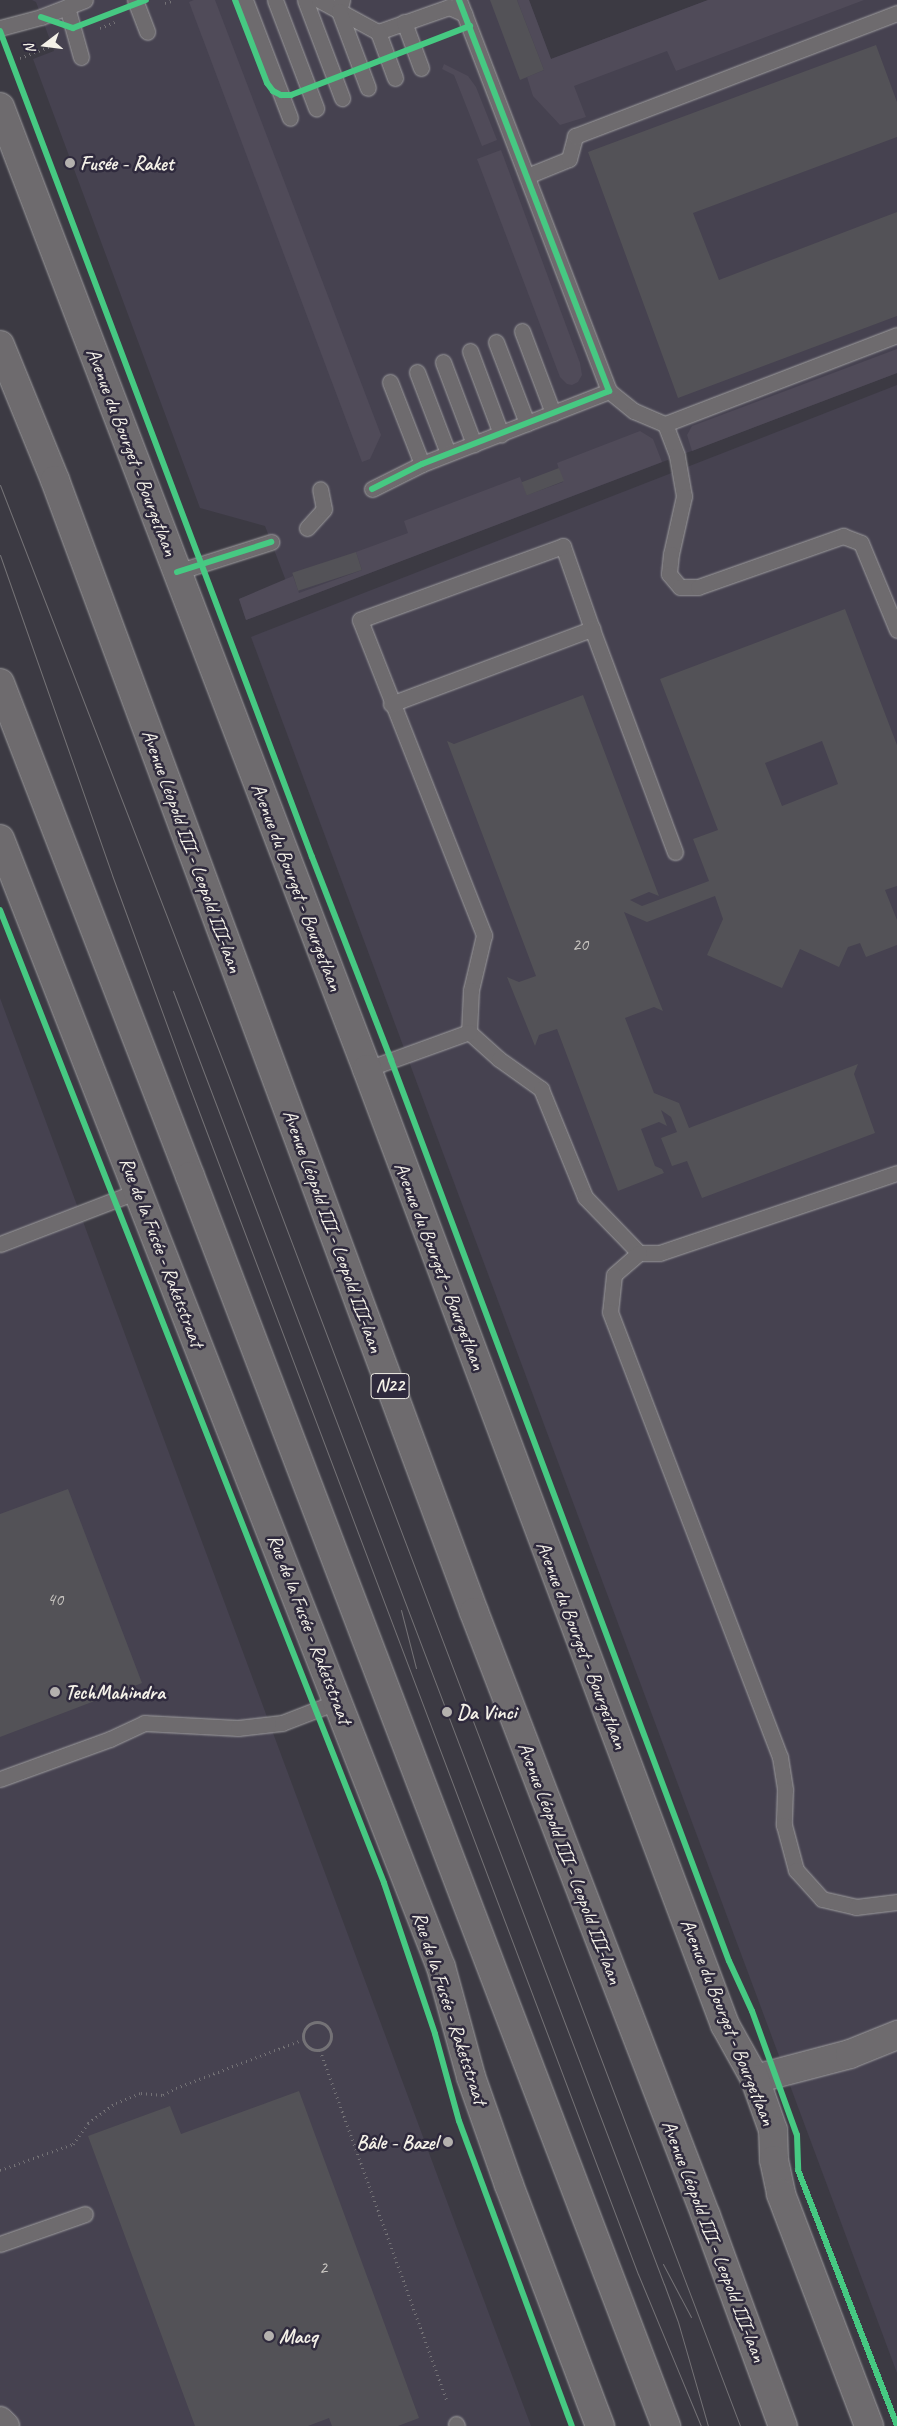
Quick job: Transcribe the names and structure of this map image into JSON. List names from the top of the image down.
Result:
{
  "streets": {
    "street": [
      "Avenue du Bourget - Bourgetlaan",
      "Avenue Léopold III - Leopold III-laan",
      "Rue de la Fusée - Raketstraat",
      "N22"
    ]
  },
  "places": [
    "Fusée - Raket",
    "TechMahindra",
    "Da Vinci",
    "Bâle - Bazel",
    "Macq"
  ],
  "house_numbers": ["20", "40", "2"],
  "north": "left"
}
